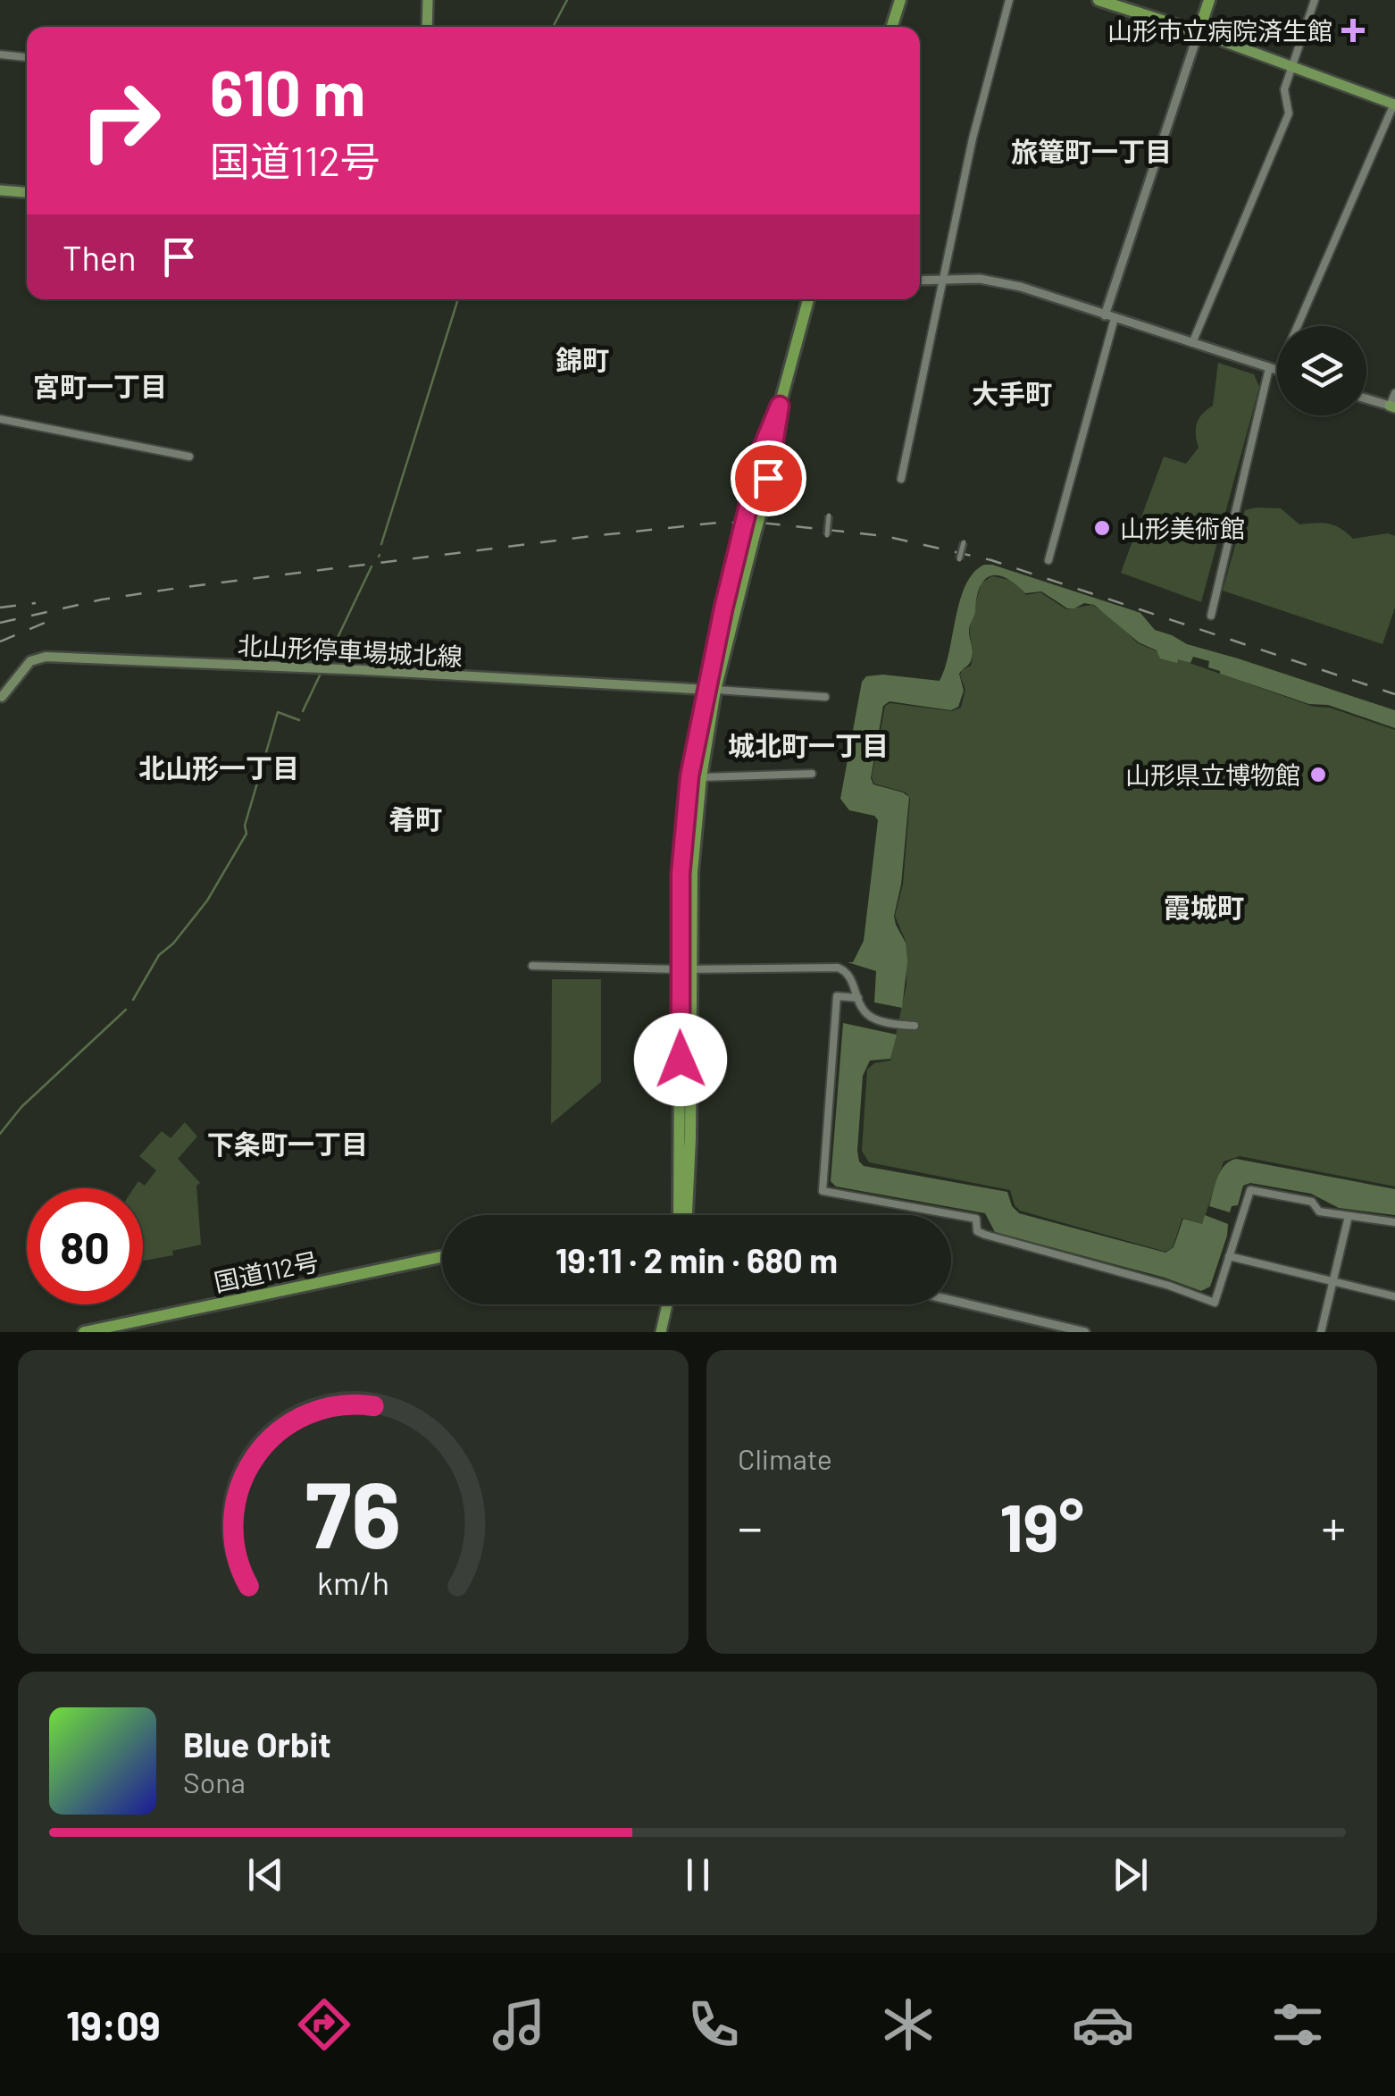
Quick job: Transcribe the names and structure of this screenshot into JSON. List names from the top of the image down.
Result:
{
  "streets": {
    "highway": ["国道112号"],
    "main road": ["北山形停車場城北線"]
  },
  "districts": [
    "旅篭町一丁目",
    "錦町",
    "宮町一丁目",
    "大手町",
    "城北町一丁目",
    "北山形一丁目",
    "肴町",
    "霞城町",
    "下条町一丁目"
  ],
  "places": {
    "health": ["山形市立病院済生館"],
    "other": ["山形美術館", "山形県立博物館"]
  },
  "page": {
    "turn": ["610 m", "国道112号"],
    "then": "Then",
    "limit": "80",
    "trip": "19:11 · 2 min · 680 m",
    "tile": "Climate",
    "heat": ["−", "19°", "+"],
    "song": ["Blue Orbit", "Sona"],
    "tabs": "19:09",
    "gauge": ["76", "km/h"]
  }
}
